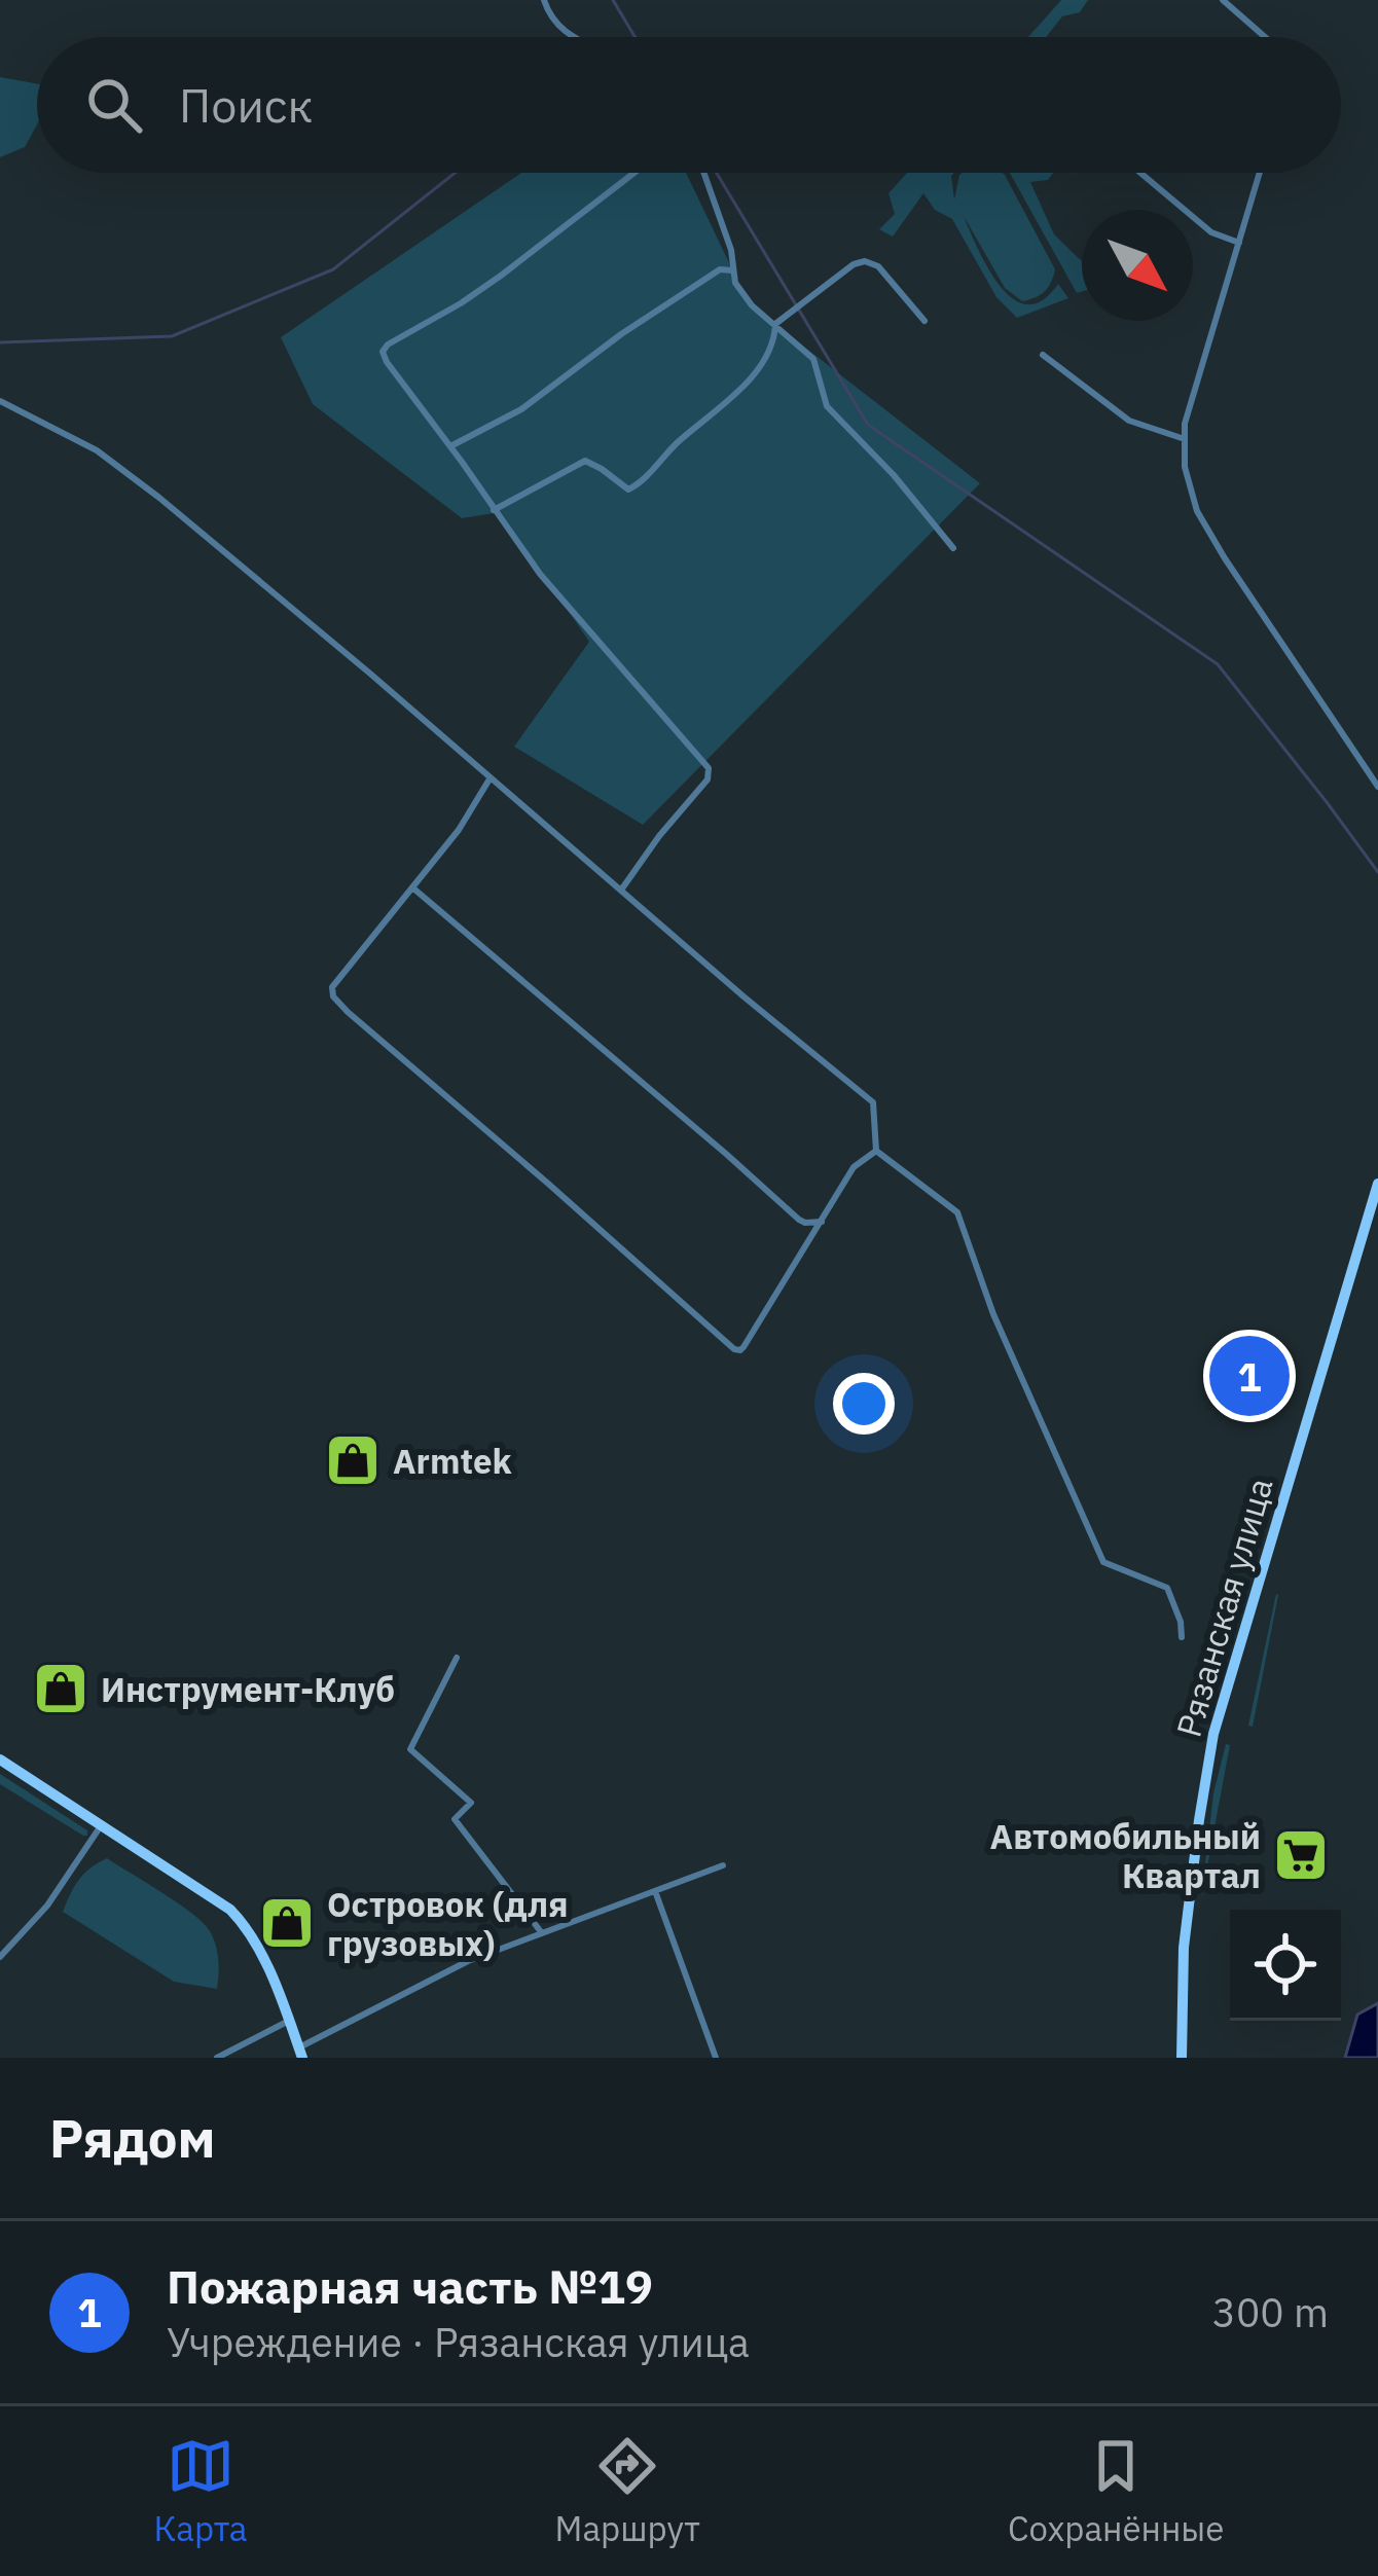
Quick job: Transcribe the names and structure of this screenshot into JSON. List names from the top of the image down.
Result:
{
  "streets": {
    "main road": ["Рязанская улица"]
  },
  "places": {
    "shop": ["Armtek", "Инструмент-Клуб", "Островок (для грузовых)"],
    "supermarket": ["Автомобильный Квартал"]
  },
  "north": "bottom right",
  "page": {
    "search": "Поиск",
    "pins": "1",
    "heading": "Рядом",
    "list": [
      {
        "mark": "1",
        "name": "Пожарная часть №19",
        "note": "Учреждение · Рязанская улица",
        "value": "300 m"
      }
    ],
    "nav": ["Карта", "Маршрут", "Сохранённые"]
  }
}
